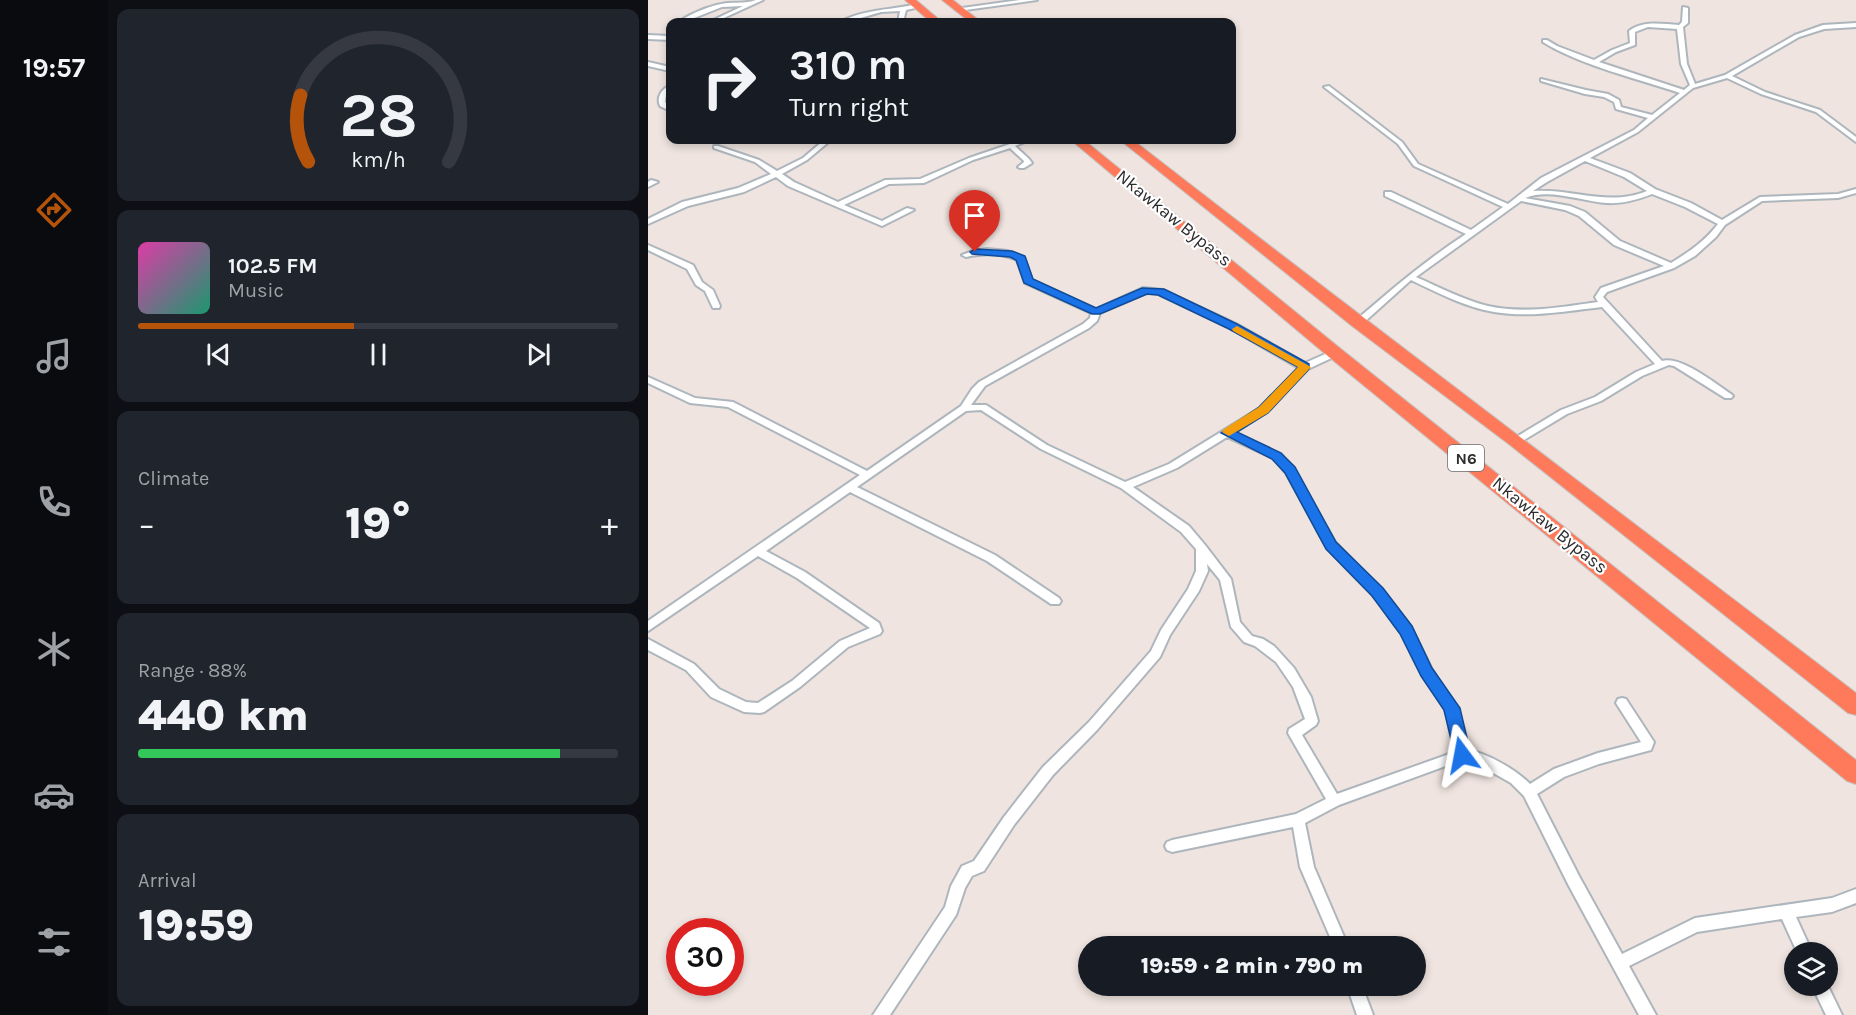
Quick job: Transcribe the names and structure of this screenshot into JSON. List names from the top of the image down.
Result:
{
  "streets": {
    "highway": ["Nkawkaw Bypass", "N6"]
  },
  "page": {
    "tabs": "19:57",
    "turn": ["310 m", "Turn right"],
    "song": ["102.5 FM", "Music"],
    "tile": [
      "Climate",
      ["Range · 88%", "440 km"],
      ["Arrival", "19:59"]
    ],
    "heat": ["−", "19°", "+"],
    "limit": "30",
    "trip": "19:59 · 2 min · 790 m",
    "gauge": ["28", "km/h"]
  }
}
